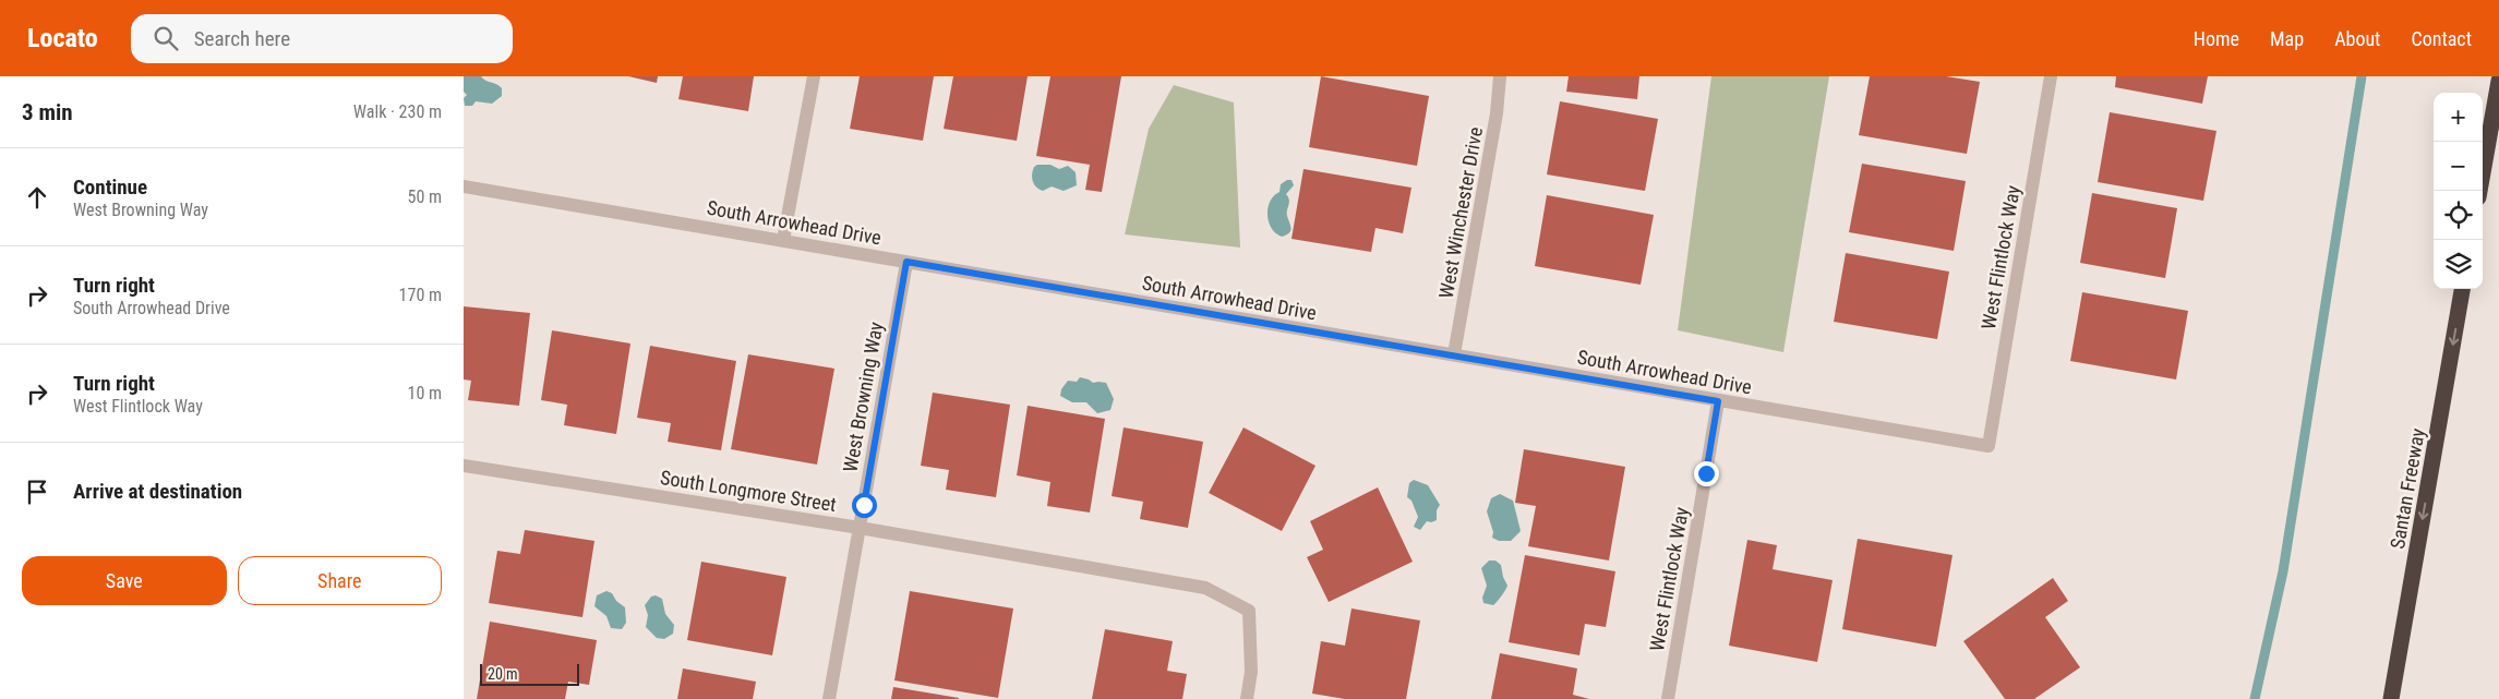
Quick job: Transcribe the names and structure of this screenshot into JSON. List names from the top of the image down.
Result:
{
  "streets": {
    "highway": ["Santan Freeway"],
    "street": [
      "West Winchester Drive",
      "South Arrowhead Drive",
      "West Flintlock Way",
      "West Browning Way",
      "South Longmore Street"
    ]
  },
  "crossings": [
    ["West Winchester Drive", "South Arrowhead Drive"],
    ["South Arrowhead Drive", "West Flintlock Way"],
    ["South Arrowhead Drive", "West Browning Way"],
    ["West Browning Way", "South Longmore Street"]
  ],
  "one_way": ["Santan Freeway"],
  "scale_bar": "20 m",
  "page": {
    "header": "Locato",
    "search": "Search here",
    "nav": [
      "Home",
      "Map",
      "About",
      "Contact"
    ],
    "heading": ["3 min", "Walk · 230 m"],
    "map_buttons": ["+", "−"],
    "list": [
      ["Continue", "West Browning Way", "50 m"],
      ["Turn right", "South Arrowhead Drive", "170 m"],
      ["Turn right", "West Flintlock Way", "10 m"],
      "Arrive at destination"
    ],
    "buttons": ["Save", "Share"],
    "scale": "20 m"
  }
}
